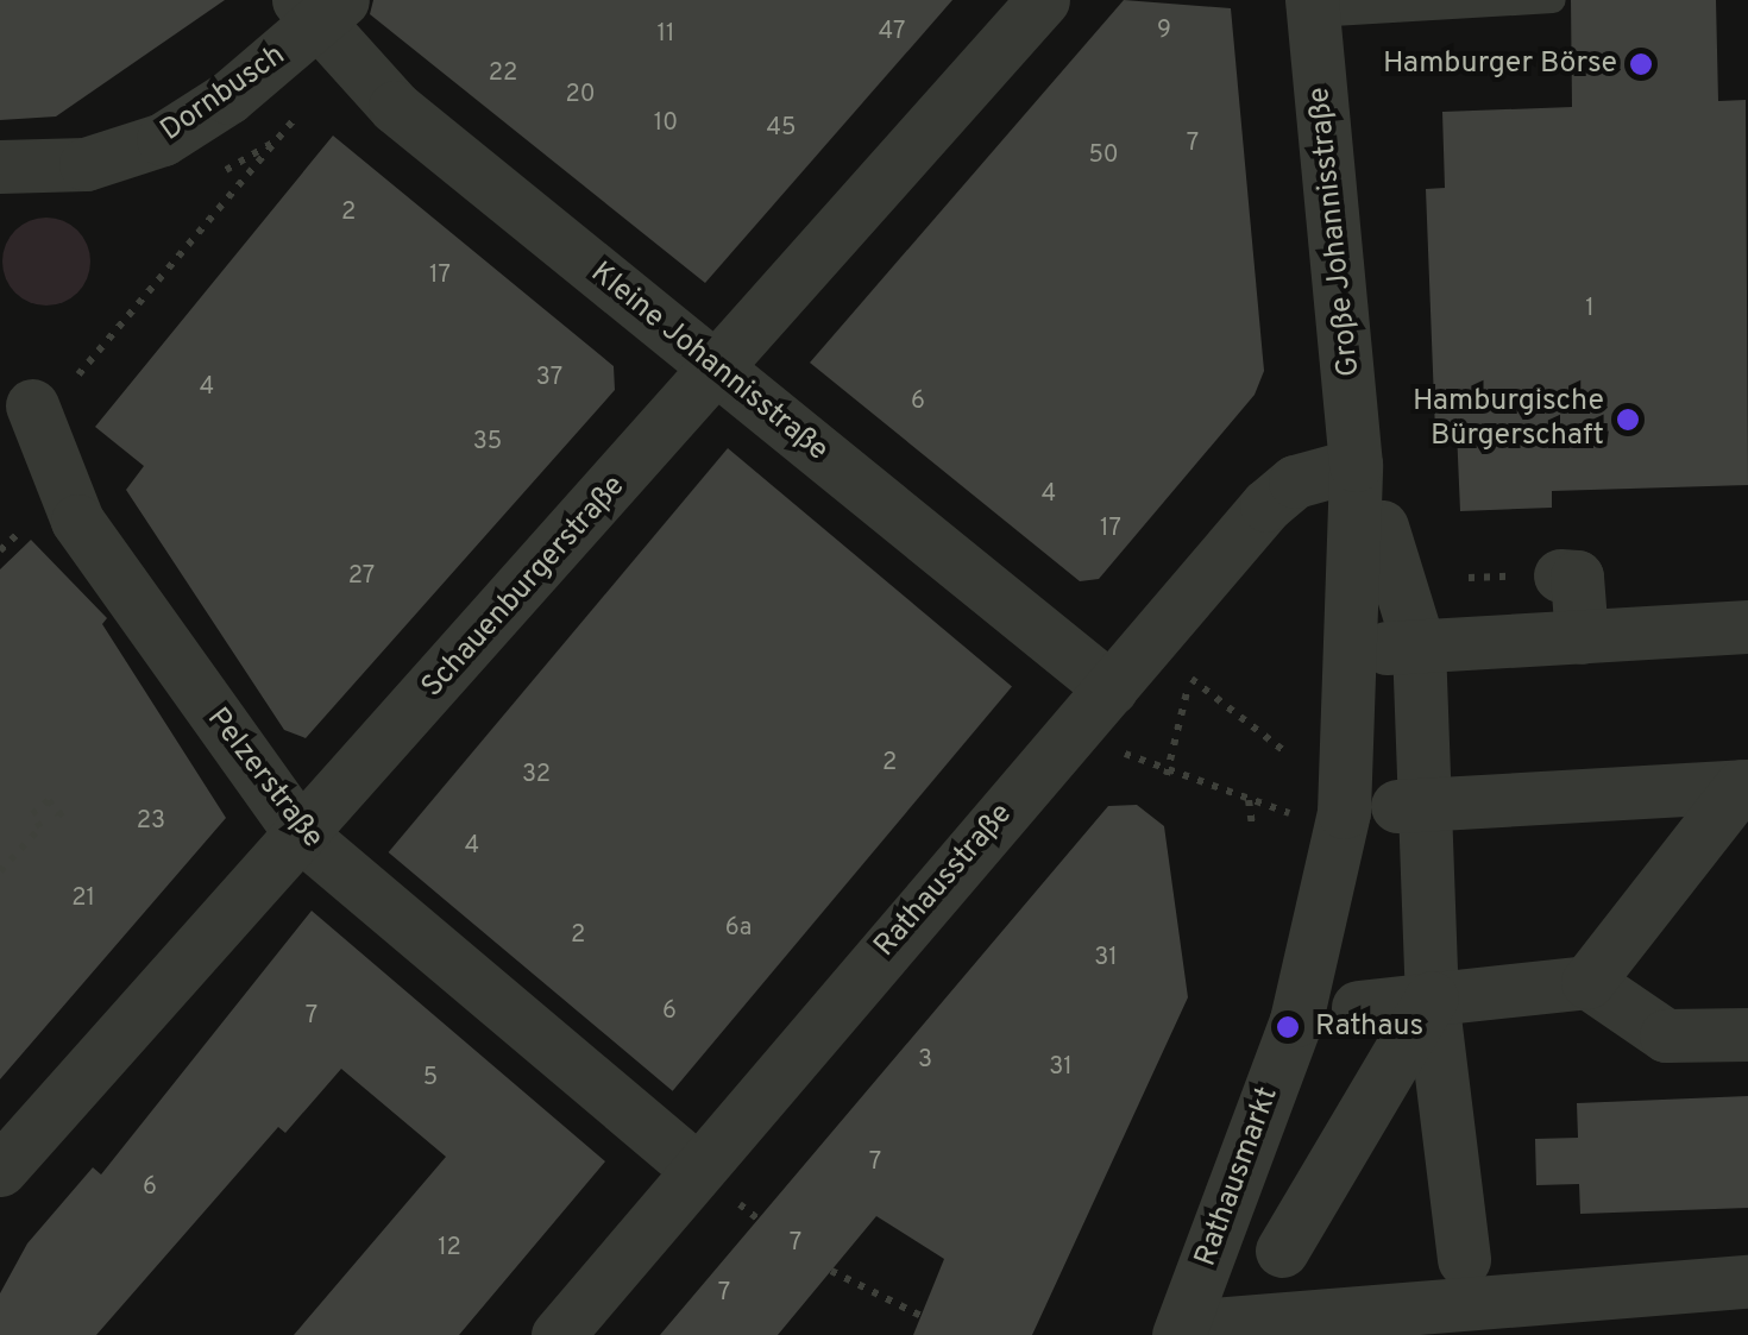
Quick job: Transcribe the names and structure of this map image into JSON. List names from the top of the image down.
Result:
{
  "streets": {
    "street": [
      "Dornbusch",
      "Große Johannisstraße",
      "Kleine Johannisstraße",
      "Schauenburgerstraße",
      "Pelzerstraße",
      "Rathausstraße",
      "Rathausmarkt"
    ]
  },
  "crossings": [
    ["Dornbusch", "Kleine Johannisstraße"],
    ["Große Johannisstraße", "Rathausstraße"],
    ["Große Johannisstraße", "Rathausmarkt"],
    ["Kleine Johannisstraße", "Schauenburgerstraße"],
    ["Kleine Johannisstraße", "Rathausstraße"],
    ["Schauenburgerstraße", "Pelzerstraße"],
    ["Pelzerstraße", "Rathausstraße"],
    ["Rathausstraße", "Rathausmarkt"]
  ],
  "places": ["Hamburger Börse", "Hamburgische Bürgerschaft", "Rathaus"],
  "house_numbers": [
    "9",
    "47",
    "11",
    "22",
    "20",
    "10",
    "45",
    "7",
    "50",
    "2",
    "17",
    "1",
    "37",
    "4",
    "6",
    "35",
    "4",
    "17",
    "27",
    "2",
    "32",
    "23",
    "4",
    "21",
    "6a",
    "2",
    "31",
    "6",
    "7",
    "3",
    "31",
    "5",
    "7",
    "6",
    "7",
    "12",
    "7"
  ]
}
